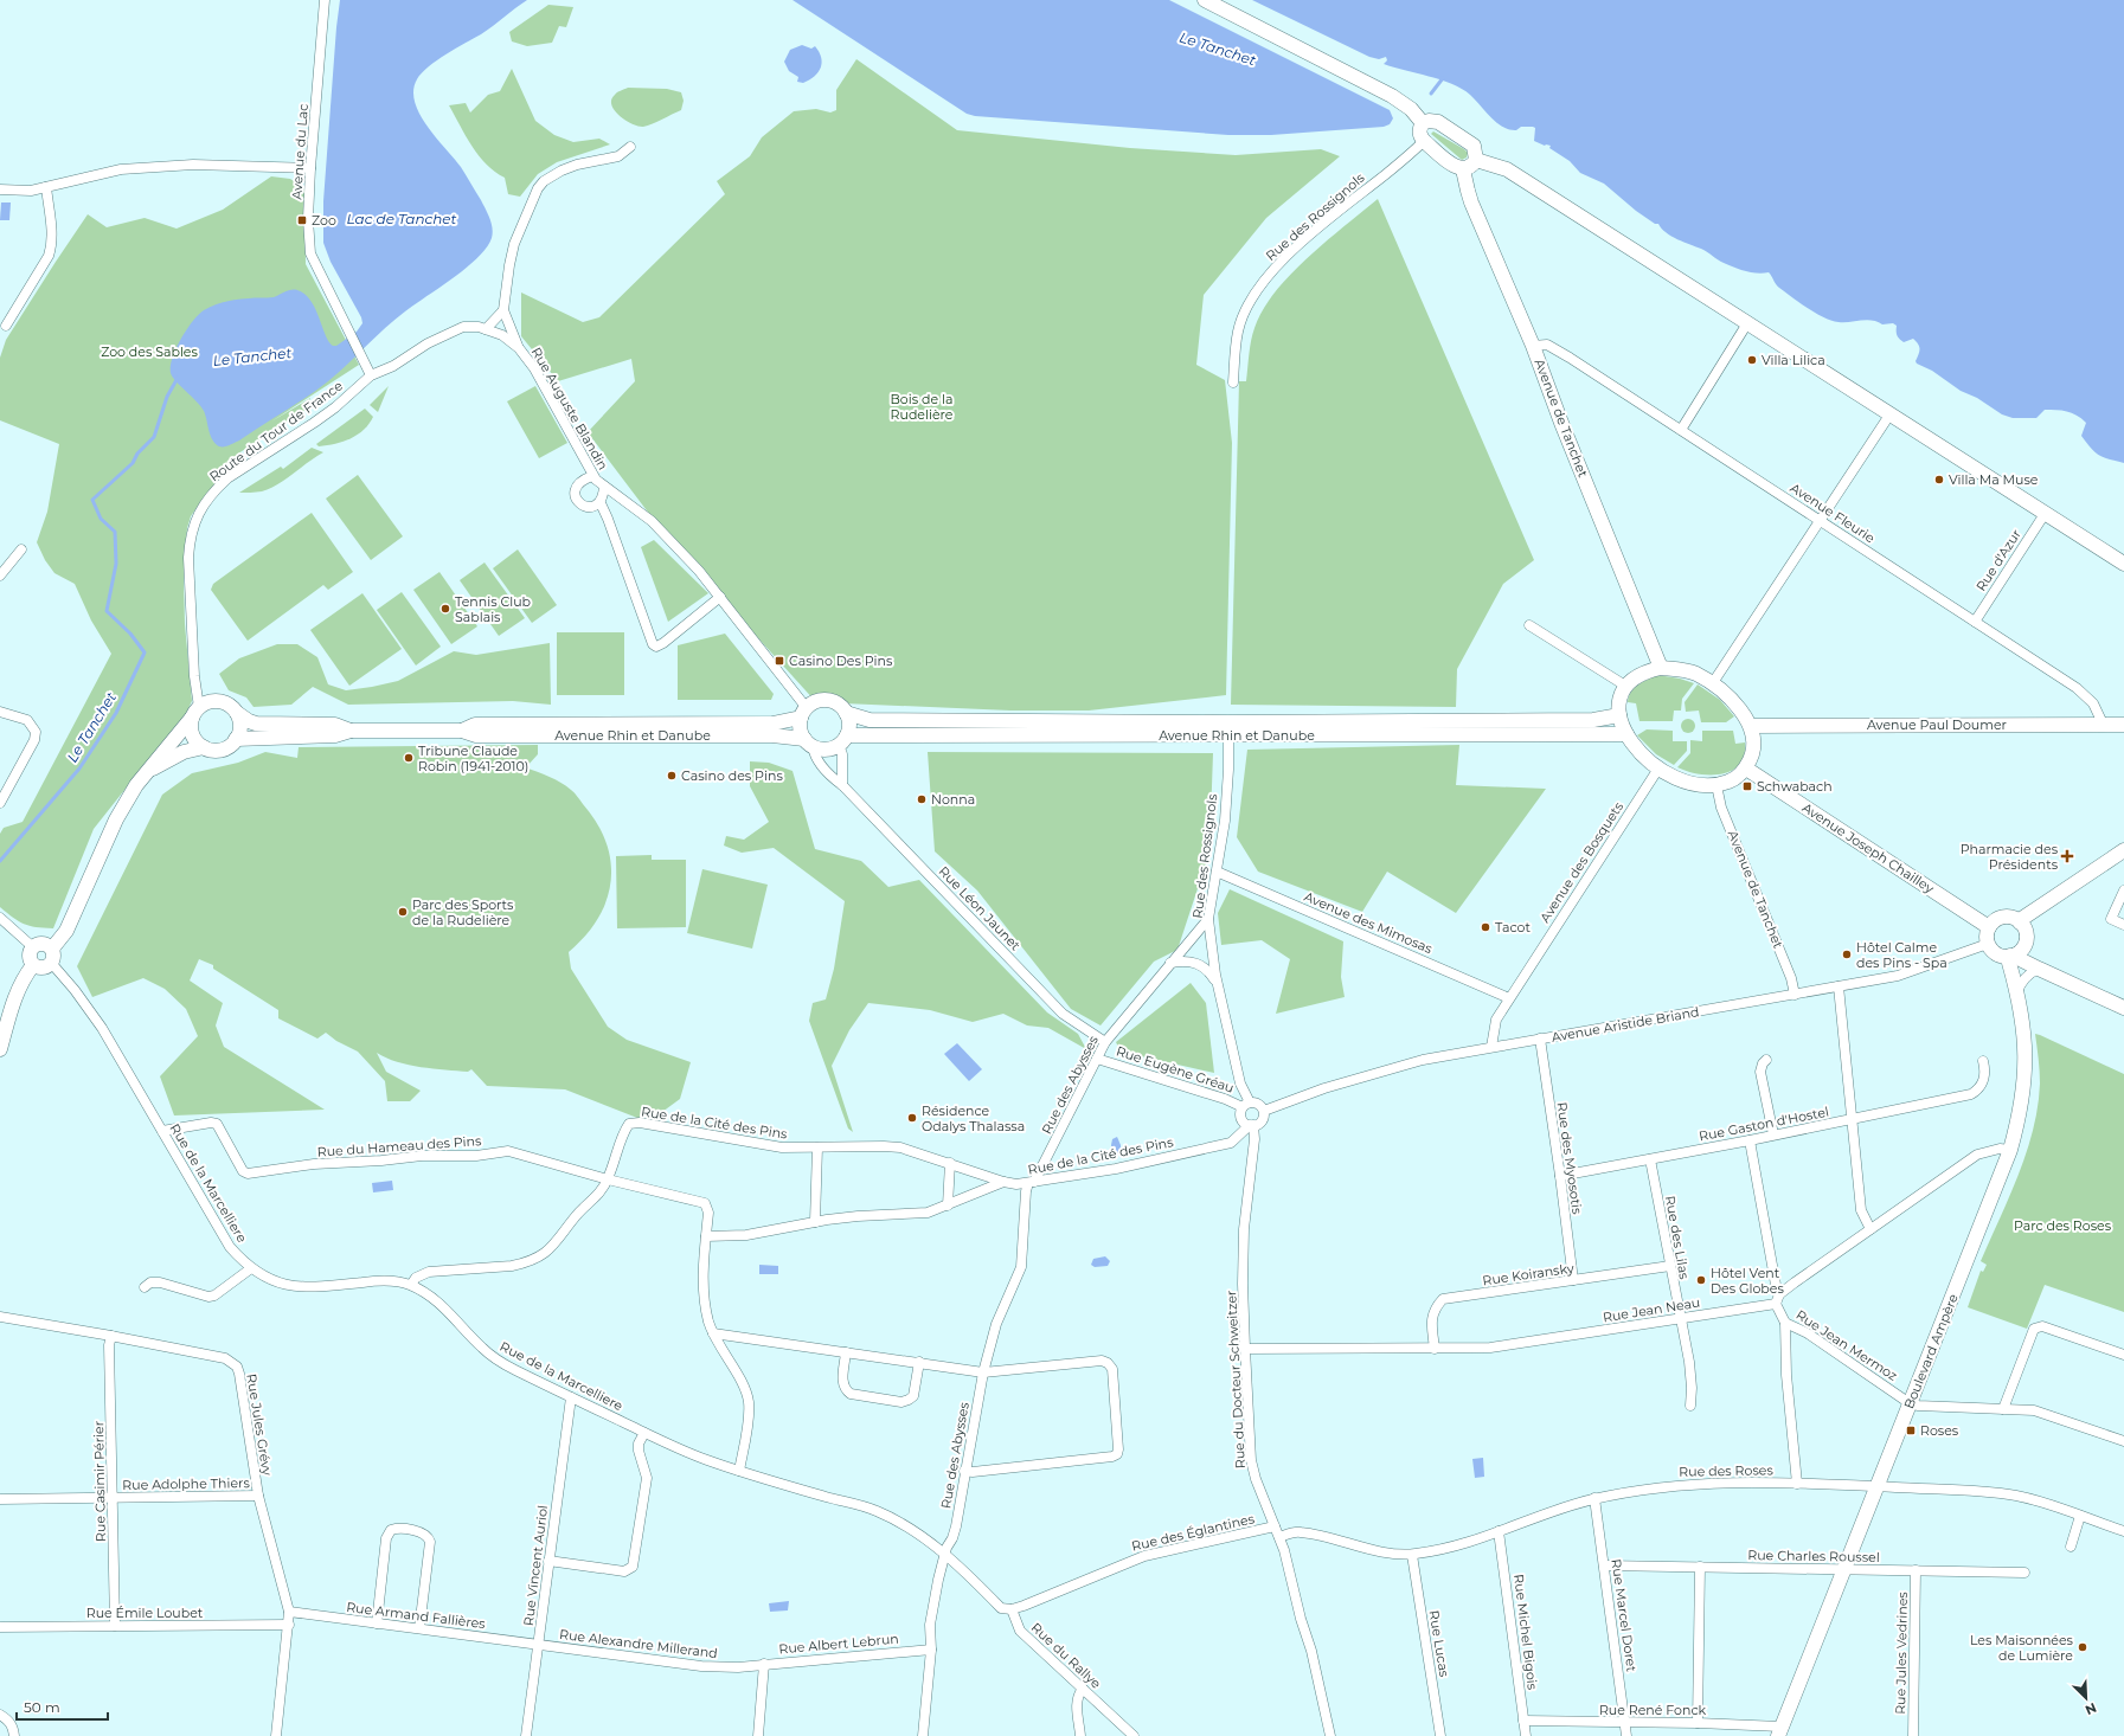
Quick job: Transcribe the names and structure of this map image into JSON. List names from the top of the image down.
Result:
{
  "streets": {
    "street": [
      "Avenue du Lac",
      "Rue des Rossignols",
      "Rue Auguste Blandin",
      "Avenue de Tanchet",
      "Route du Tour de France",
      "Avenue Fleurie",
      "Rue d'Azur",
      "Avenue Paul Doumer",
      "Avenue Rhin et Danube",
      "Avenue Joseph Chailley",
      "Avenue des Bosquets",
      "Rue Léon Jaunet",
      "Avenue des Mimosas",
      "Avenue Aristide Briand",
      "Rue Eugène Gréau",
      "Rue des Abysses",
      "Rue de la Cité des Pins",
      "Rue Gaston d'Hostel",
      "Rue du Hameau des Pins",
      "Rue des Myosotis",
      "Rue de la Marcelliere",
      "Rue des Lilas",
      "Rue Koiransky",
      "Rue Jean Neau",
      "Rue Jean Mermoz",
      "Boulevard Ampère",
      "Rue du Docteur Schweitzer",
      "Rue Jules Grévy",
      "Rue des Roses",
      "Rue Casimir Périer",
      "Rue Adolphe Thiers",
      "Rue des Églantines",
      "Rue Charles Roussel",
      "Rue Vincent Auriol",
      "Rue Émile Loubet",
      "Rue Armand Fallières",
      "Rue Marcel Doret",
      "Rue Michel Bigois",
      "Rue Alexandre Millerand",
      "Rue Albert Lebrun",
      "Rue Lucas",
      "Rue Jules Vedrines",
      "Rue du Rallye",
      "Rue René Fonck"
    ]
  },
  "crossings": [
    ["Avenue du Lac", "Rue Auguste Blandin"],
    ["Avenue du Lac", "Route du Tour de France"],
    ["Rue des Rossignols", "Avenue Rhin et Danube"],
    ["Rue des Rossignols", "Avenue des Mimosas"],
    ["Rue des Rossignols", "Avenue Aristide Briand"],
    ["Rue des Rossignols", "Rue Eugène Gréau"],
    ["Rue des Rossignols", "Rue des Abysses"],
    ["Rue des Rossignols", "Rue de la Cité des Pins"],
    ["Rue des Rossignols", "Rue du Docteur Schweitzer"],
    ["Rue Auguste Blandin", "Route du Tour de France"],
    ["Rue Auguste Blandin", "Avenue Rhin et Danube"],
    ["Rue Auguste Blandin", "Rue Léon Jaunet"],
    ["Avenue de Tanchet", "Avenue Fleurie"],
    ["Avenue de Tanchet", "Avenue Paul Doumer"],
    ["Avenue de Tanchet", "Avenue Rhin et Danube"],
    ["Avenue de Tanchet", "Avenue Joseph Chailley"],
    ["Avenue de Tanchet", "Avenue des Bosquets"],
    ["Avenue de Tanchet", "Avenue Aristide Briand"],
    ["Route du Tour de France", "Avenue Rhin et Danube"],
    ["Avenue Fleurie", "Rue d'Azur"],
    ["Avenue Fleurie", "Avenue Paul Doumer"],
    ["Avenue Paul Doumer", "Avenue Rhin et Danube"],
    ["Avenue Paul Doumer", "Avenue Joseph Chailley"],
    ["Avenue Paul Doumer", "Avenue des Bosquets"],
    ["Avenue Rhin et Danube", "Avenue Joseph Chailley"],
    ["Avenue Rhin et Danube", "Avenue des Bosquets"],
    ["Avenue Rhin et Danube", "Rue Léon Jaunet"],
    ["Avenue Joseph Chailley", "Avenue des Bosquets"],
    ["Avenue Joseph Chailley", "Avenue Aristide Briand"],
    ["Avenue Joseph Chailley", "Boulevard Ampère"],
    ["Avenue des Bosquets", "Avenue des Mimosas"],
    ["Avenue des Bosquets", "Avenue Aristide Briand"],
    ["Rue Léon Jaunet", "Rue des Abysses"],
    ["Avenue Aristide Briand", "Rue Eugène Gréau"],
    ["Avenue Aristide Briand", "Rue de la Cité des Pins"],
    ["Avenue Aristide Briand", "Rue des Myosotis"],
    ["Avenue Aristide Briand", "Boulevard Ampère"],
    ["Avenue Aristide Briand", "Rue du Docteur Schweitzer"],
    ["Rue Eugène Gréau", "Rue des Abysses"],
    ["Rue Eugène Gréau", "Rue de la Cité des Pins"],
    ["Rue Eugène Gréau", "Rue du Docteur Schweitzer"],
    ["Rue des Abysses", "Rue de la Cité des Pins"],
    ["Rue des Abysses", "Rue de la Marcelliere"],
    ["Rue des Abysses", "Rue Albert Lebrun"],
    ["Rue de la Cité des Pins", "Rue du Hameau des Pins"],
    ["Rue de la Cité des Pins", "Rue de la Marcelliere"],
    ["Rue de la Cité des Pins", "Rue du Docteur Schweitzer"],
    ["Rue Gaston d'Hostel", "Rue des Myosotis"],
    ["Rue Gaston d'Hostel", "Rue des Lilas"],
    ["Rue Gaston d'Hostel", "Rue Jean Mermoz"],
    ["Rue du Hameau des Pins", "Rue de la Marcelliere"],
    ["Rue des Myosotis", "Rue Koiransky"],
    ["Rue de la Marcelliere", "Rue Vincent Auriol"],
    ["Rue des Lilas", "Rue Koiransky"],
    ["Rue des Lilas", "Rue Jean Neau"],
    ["Rue Koiransky", "Rue Jean Neau"],
    ["Rue Jean Neau", "Rue Jean Mermoz"],
    ["Rue Jean Neau", "Boulevard Ampère"],
    ["Rue Jean Neau", "Rue du Docteur Schweitzer"],
    ["Rue Jean Mermoz", "Boulevard Ampère"],
    ["Boulevard Ampère", "Rue des Roses"],
    ["Boulevard Ampère", "Rue Charles Roussel"],
    ["Boulevard Ampère", "Rue René Fonck"],
    ["Rue du Docteur Schweitzer", "Rue des Roses"],
    ["Rue du Docteur Schweitzer", "Rue des Églantines"],
    ["Rue Jules Grévy", "Rue Casimir Périer"],
    ["Rue Jules Grévy", "Rue Adolphe Thiers"],
    ["Rue Jules Grévy", "Rue Émile Loubet"],
    ["Rue Jules Grévy", "Rue Armand Fallières"],
    ["Rue des Roses", "Rue Marcel Doret"],
    ["Rue des Roses", "Rue Michel Bigois"],
    ["Rue des Roses", "Rue Lucas"],
    ["Rue Casimir Périer", "Rue Adolphe Thiers"],
    ["Rue Casimir Périer", "Rue Émile Loubet"],
    ["Rue des Églantines", "Rue du Rallye"],
    ["Rue Charles Roussel", "Rue Marcel Doret"],
    ["Rue Charles Roussel", "Rue Jules Vedrines"],
    ["Rue Vincent Auriol", "Rue Armand Fallières"],
    ["Rue Vincent Auriol", "Rue Alexandre Millerand"],
    ["Rue Armand Fallières", "Rue Alexandre Millerand"],
    ["Rue Marcel Doret", "Rue René Fonck"],
    ["Rue Michel Bigois", "Rue René Fonck"],
    ["Rue Alexandre Millerand", "Rue Albert Lebrun"]
  ],
  "water": ["Le Tanchet", "Lac de Tanchet"],
  "parks": ["Zoo des Sables", "Bois de la Rudelière", "Parc des Roses"],
  "places": {
    "transit": [
      "Zoo",
      "Casino Des Pins",
      "Schwabach",
      "Roses"
    ],
    "other": [
      "Villa Lilica",
      "Villa Ma Muse",
      "Tennis Club Sablais",
      "Tribune Claude Robin (1941-2010)",
      "Casino des Pins",
      "Nonna",
      "Parc des Sports de la Rudelière",
      "Tacot",
      "Hôtel Calme des Pins - Spa",
      "Résidence Odalys Thalassa",
      "Hôtel Vent Des Globes",
      "Les Maisonnées de Lumière"
    ],
    "health": ["Pharmacie des Présidents"]
  },
  "scale_bar": "50 m",
  "north": "bottom right"
}
